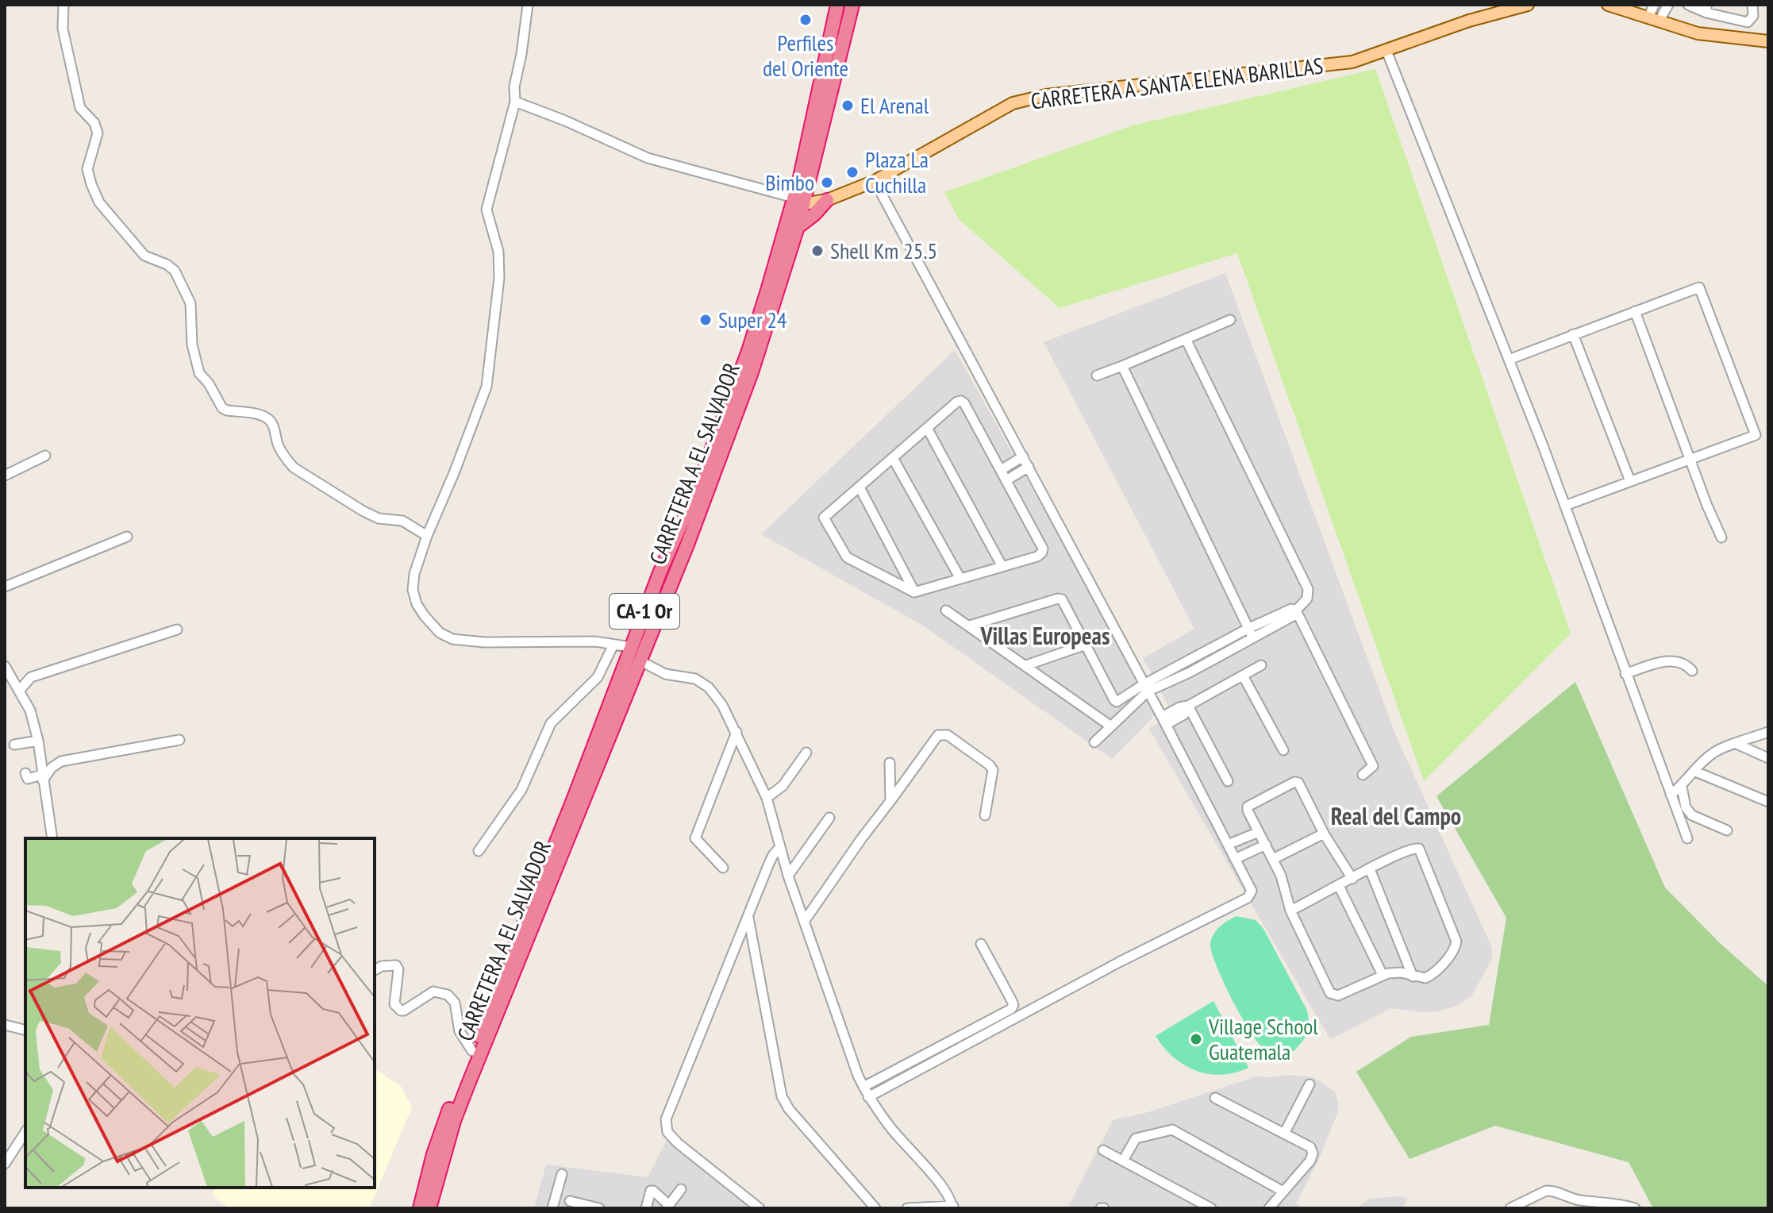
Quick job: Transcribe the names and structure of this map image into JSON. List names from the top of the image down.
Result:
{
  "streets": {
    "highway": ["CARRETERA A EL SALVADOR", "CA-1 Or"],
    "main road": ["CARRETERA A SANTA ELENA BARILLAS"]
  },
  "districts": ["Villas Europeas", "Real del Campo"],
  "places": [
    "Perfiles del Oriente",
    "El Arenal",
    "Plaza La Cuchilla",
    "Bimbo",
    "Shell Km 25.5",
    "Super 24",
    "Village School Guatemala"
  ]
}
